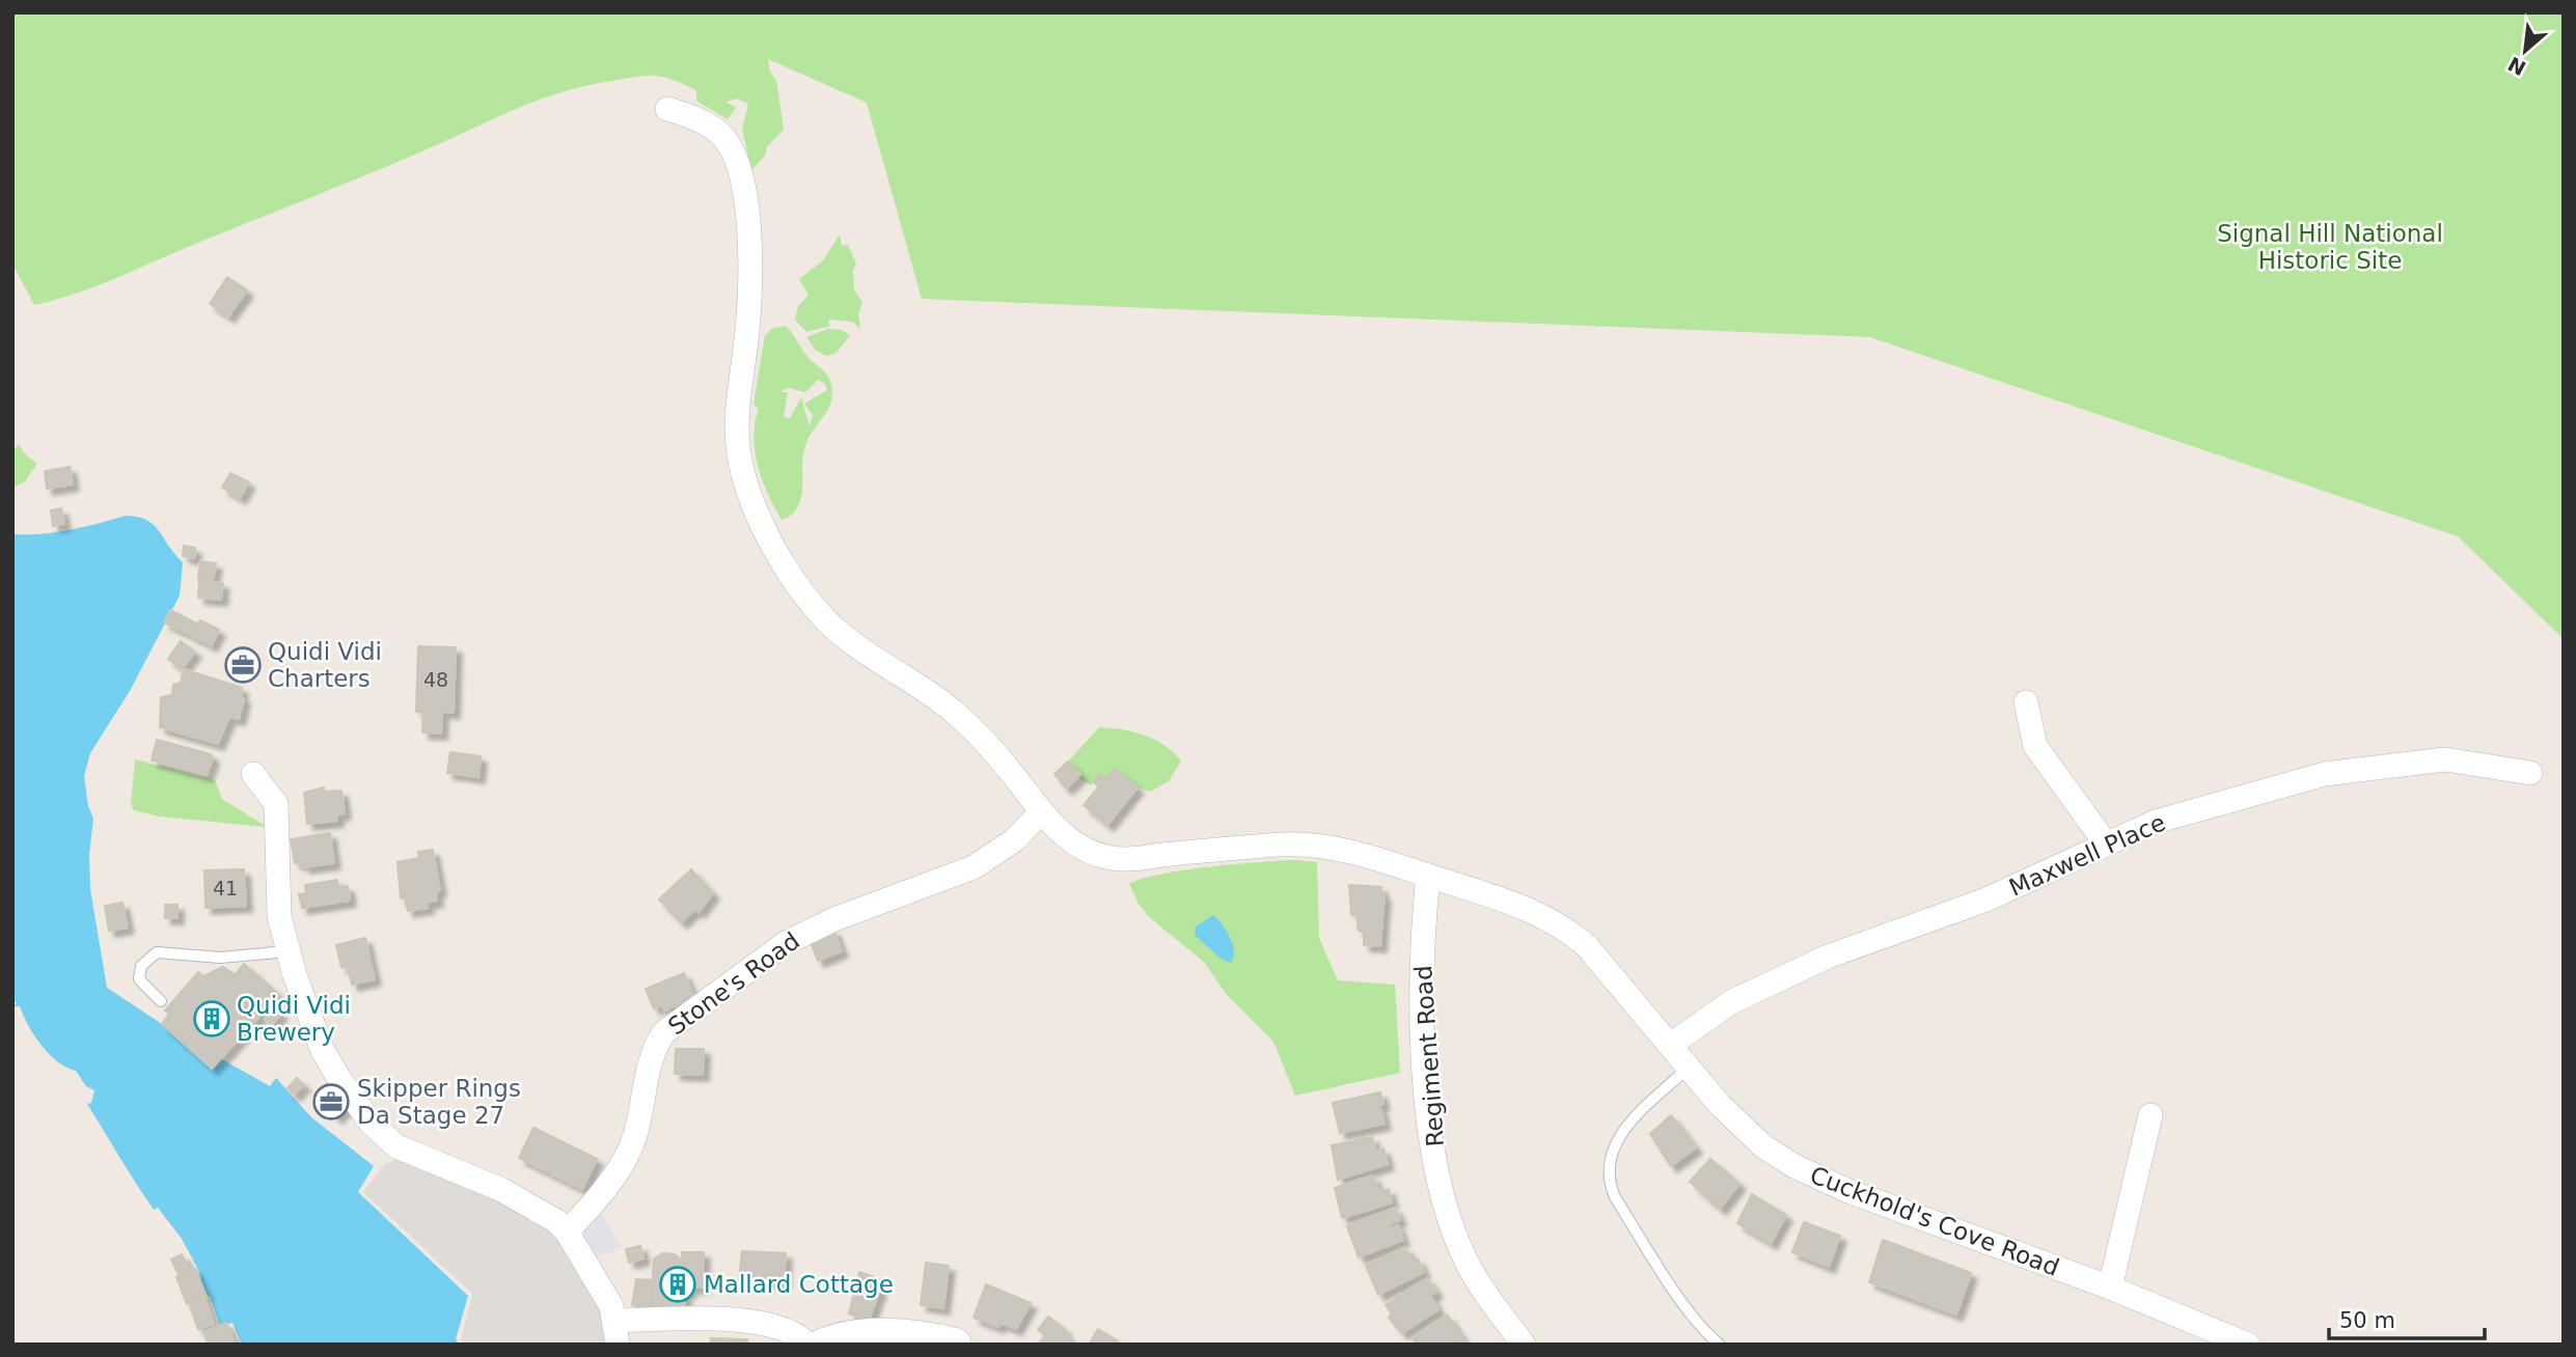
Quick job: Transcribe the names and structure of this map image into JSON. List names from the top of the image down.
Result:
{
  "streets": {
    "street": [
      "Maxwell Place",
      "Stone's Road",
      "Regiment Road",
      "Cuckhold's Cove Road"
    ]
  },
  "crossings": [
    ["Maxwell Place", "Cuckhold's Cove Road"],
    ["Stone's Road", "Cuckhold's Cove Road"],
    ["Regiment Road", "Cuckhold's Cove Road"]
  ],
  "parks": ["Signal Hill National Historic Site"],
  "places": {
    "office": ["Quidi Vidi Charters", "Skipper Rings Da Stage 27"],
    "building": ["Quidi Vidi Brewery", "Mallard Cottage"]
  },
  "house_numbers": ["48", "41"],
  "scale_bar": "50 m",
  "north": "bottom left"
}
